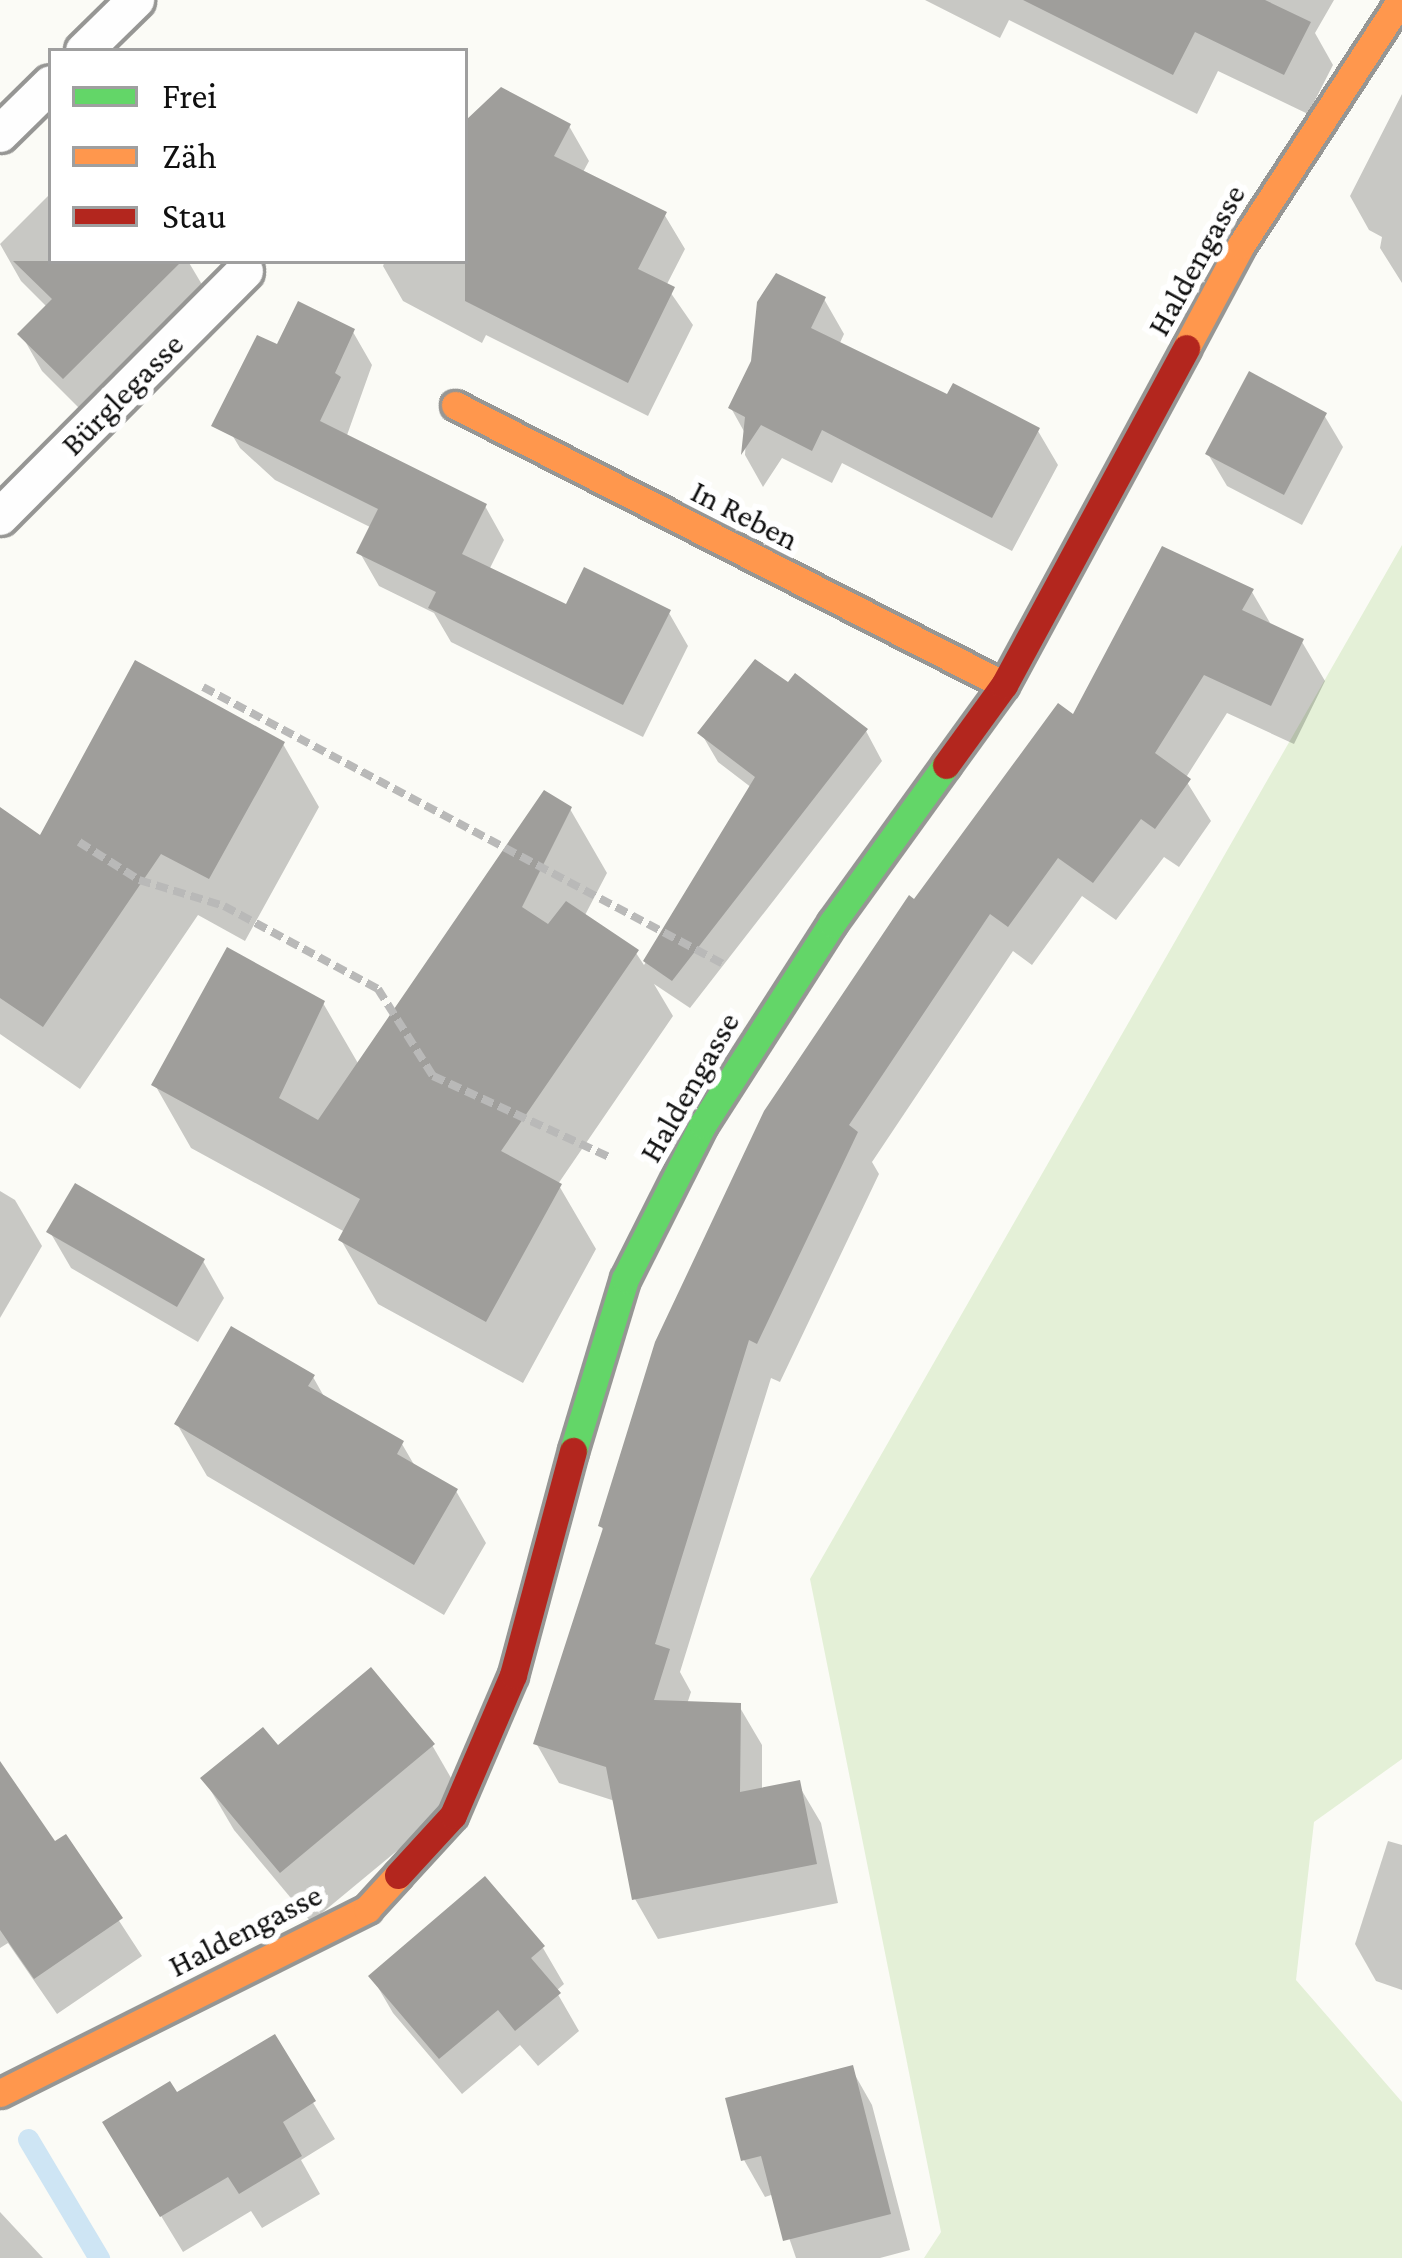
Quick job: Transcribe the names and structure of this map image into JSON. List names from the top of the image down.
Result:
{
  "streets": {
    "street": ["Haldengasse", "In Reben"],
    "lane": ["Bürglegasse"]
  },
  "crossings": [
    ["Haldengasse", "In Reben"]
  ],
  "legend": ["Frei", "Zäh", "Stau"]
}
